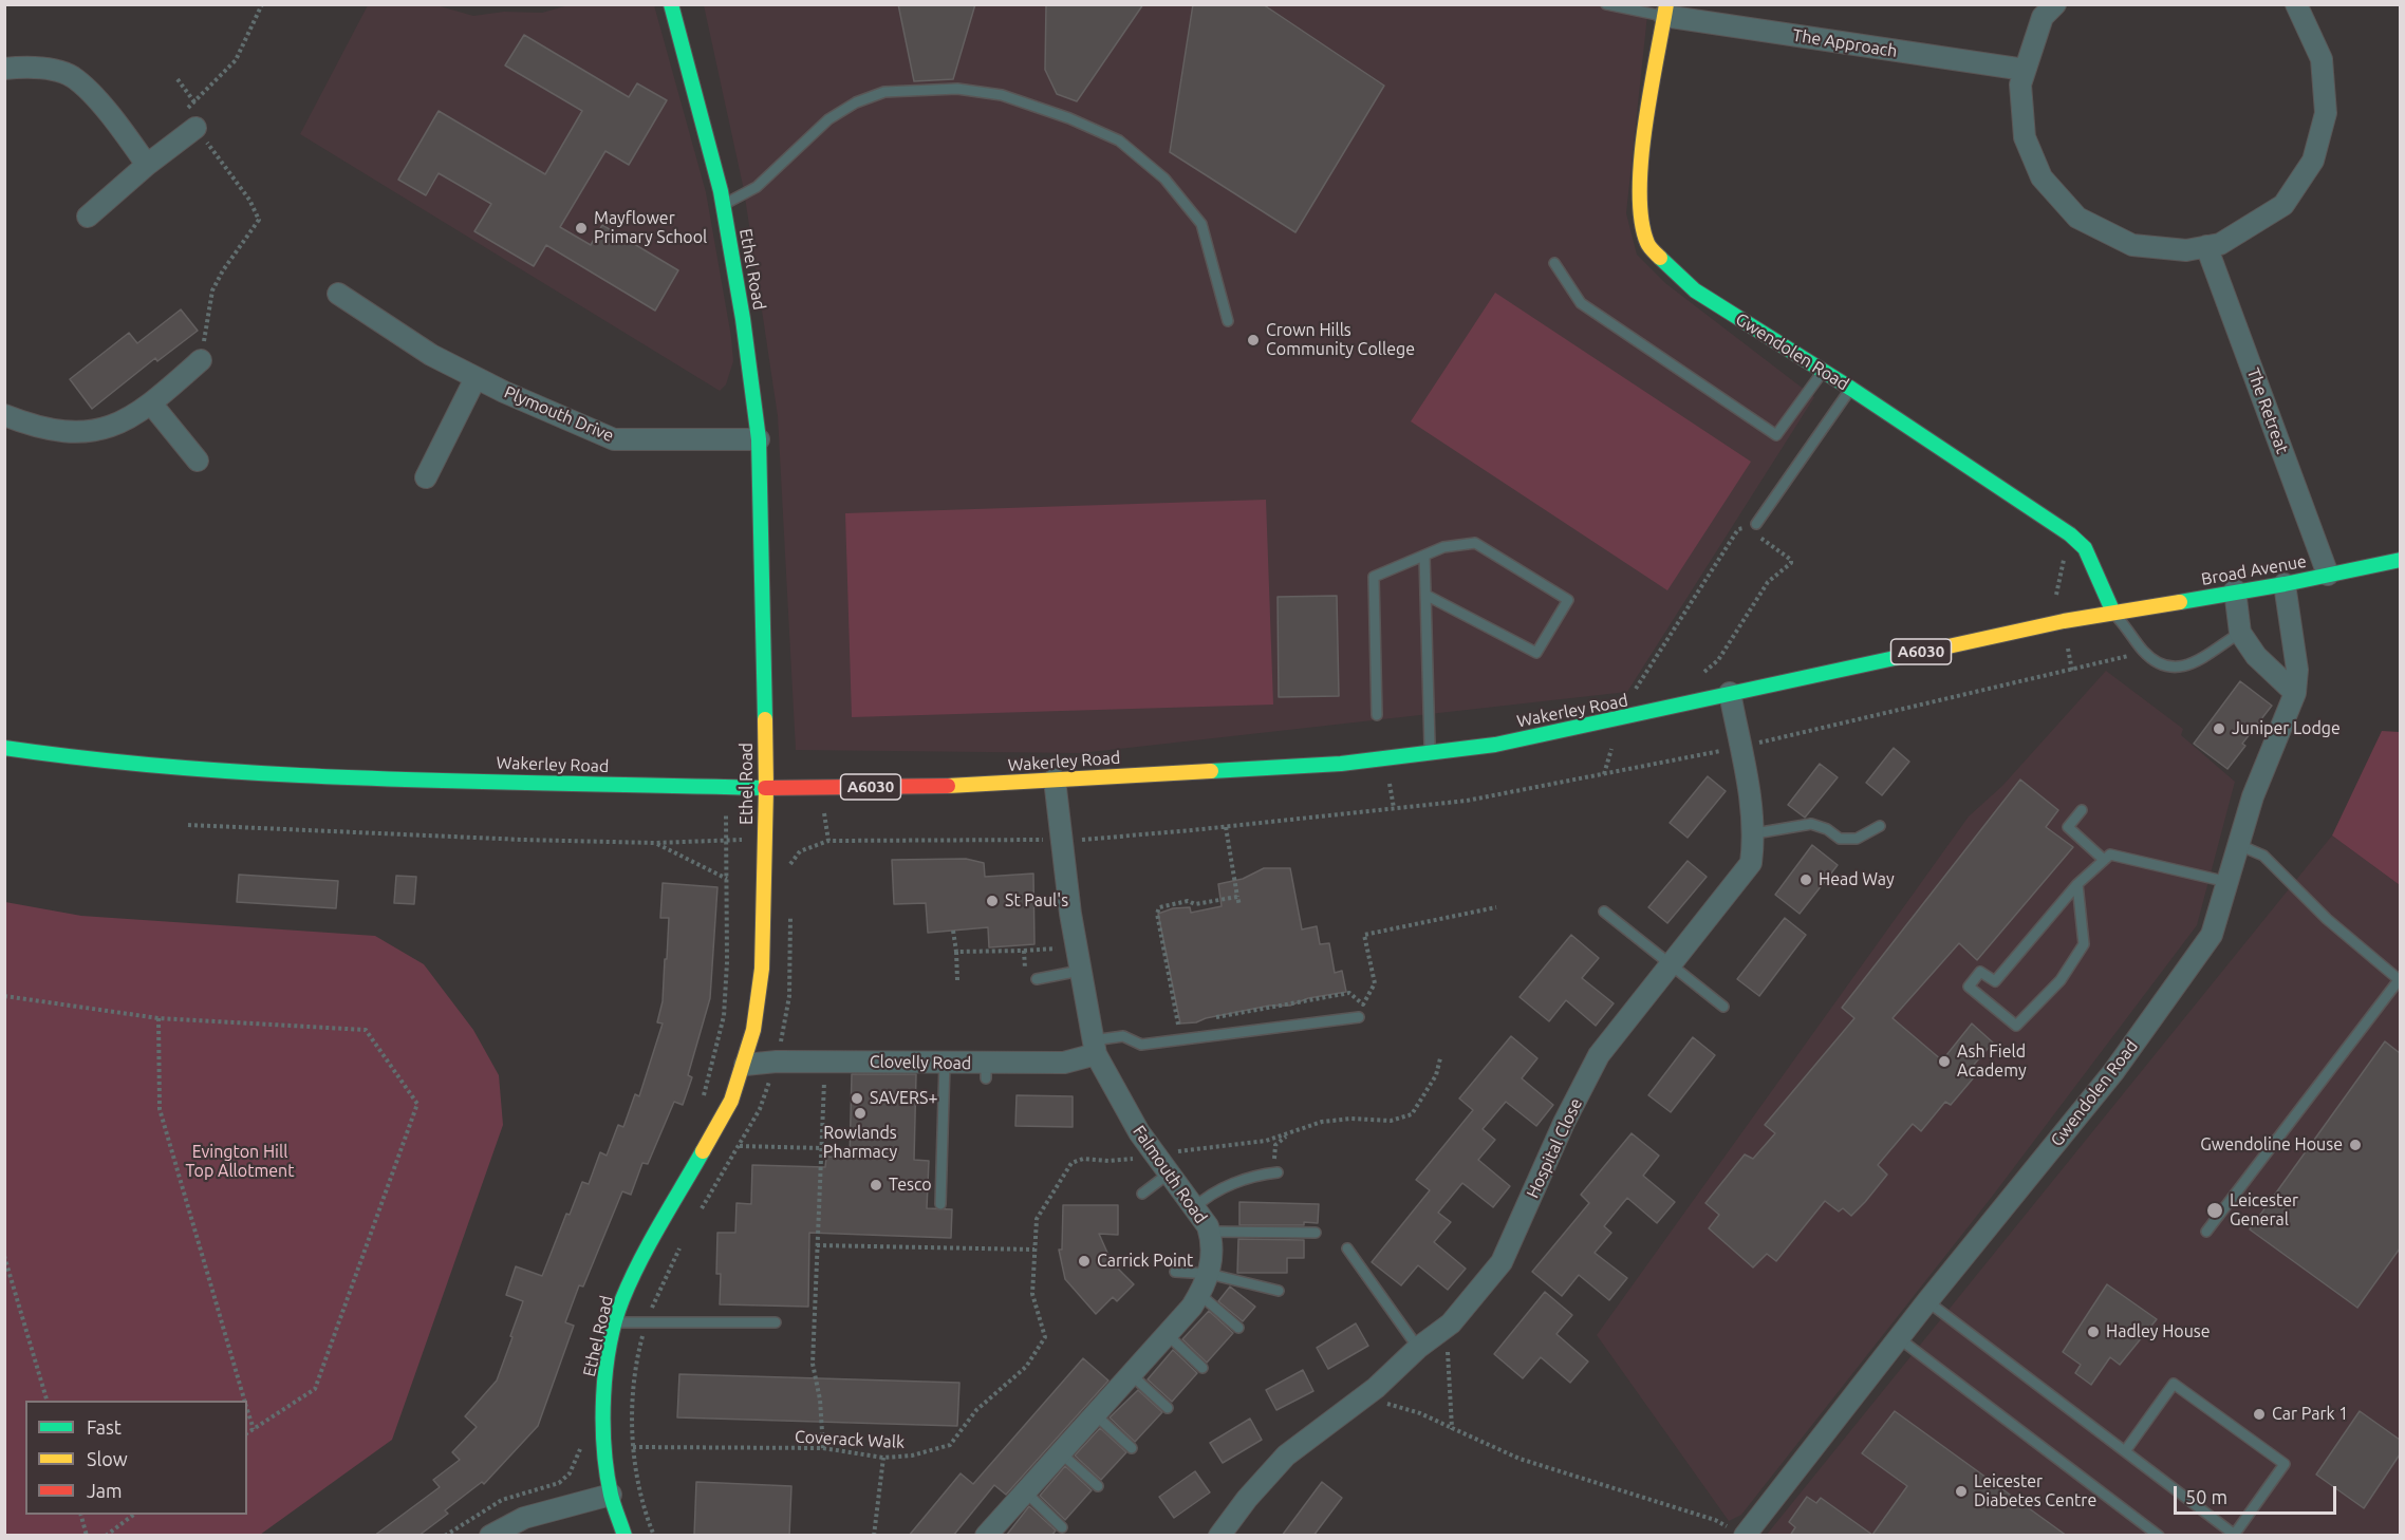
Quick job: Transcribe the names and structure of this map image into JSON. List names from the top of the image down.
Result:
{
  "streets": {
    "main road": [
      "Ethel Road",
      "Gwendolen Road",
      "Broad Avenue",
      "A6030",
      "Wakerley Road"
    ],
    "street": [
      "The Approach",
      "The Retreat",
      "Plymouth Drive",
      "Clovelly Road",
      "Hospital Close",
      "Falmouth Road"
    ],
    "path": ["Coverack Walk"]
  },
  "crossings": [
    ["The Approach", "Gwendolen Road"],
    ["Ethel Road", "Plymouth Drive"],
    ["Ethel Road", "Wakerley Road"],
    ["Ethel Road", "Clovelly Road"],
    ["Gwendolen Road", "Broad Avenue"],
    ["Gwendolen Road", "Wakerley Road"],
    ["The Retreat", "Broad Avenue"],
    ["Broad Avenue", "Wakerley Road"],
    ["Wakerley Road", "Hospital Close"],
    ["Wakerley Road", "Falmouth Road"],
    ["Clovelly Road", "Falmouth Road"],
    ["Falmouth Road", "Coverack Walk"]
  ],
  "parks": ["Evington Hill Top Allotment"],
  "places": [
    "Mayflower Primary School",
    "Crown Hills Community College",
    "Juniper Lodge",
    "Head Way",
    "St Paul's",
    "Ash Field Academy",
    "SAVERS+",
    "Rowlands Pharmacy",
    "Gwendoline House",
    "Tesco",
    "Leicester General",
    "Carrick Point",
    "Hadley House",
    "Car Park 1",
    "Leicester Diabetes Centre"
  ],
  "legend": ["Fast", "Slow", "Jam"],
  "scale_bar": "50 m"
}
